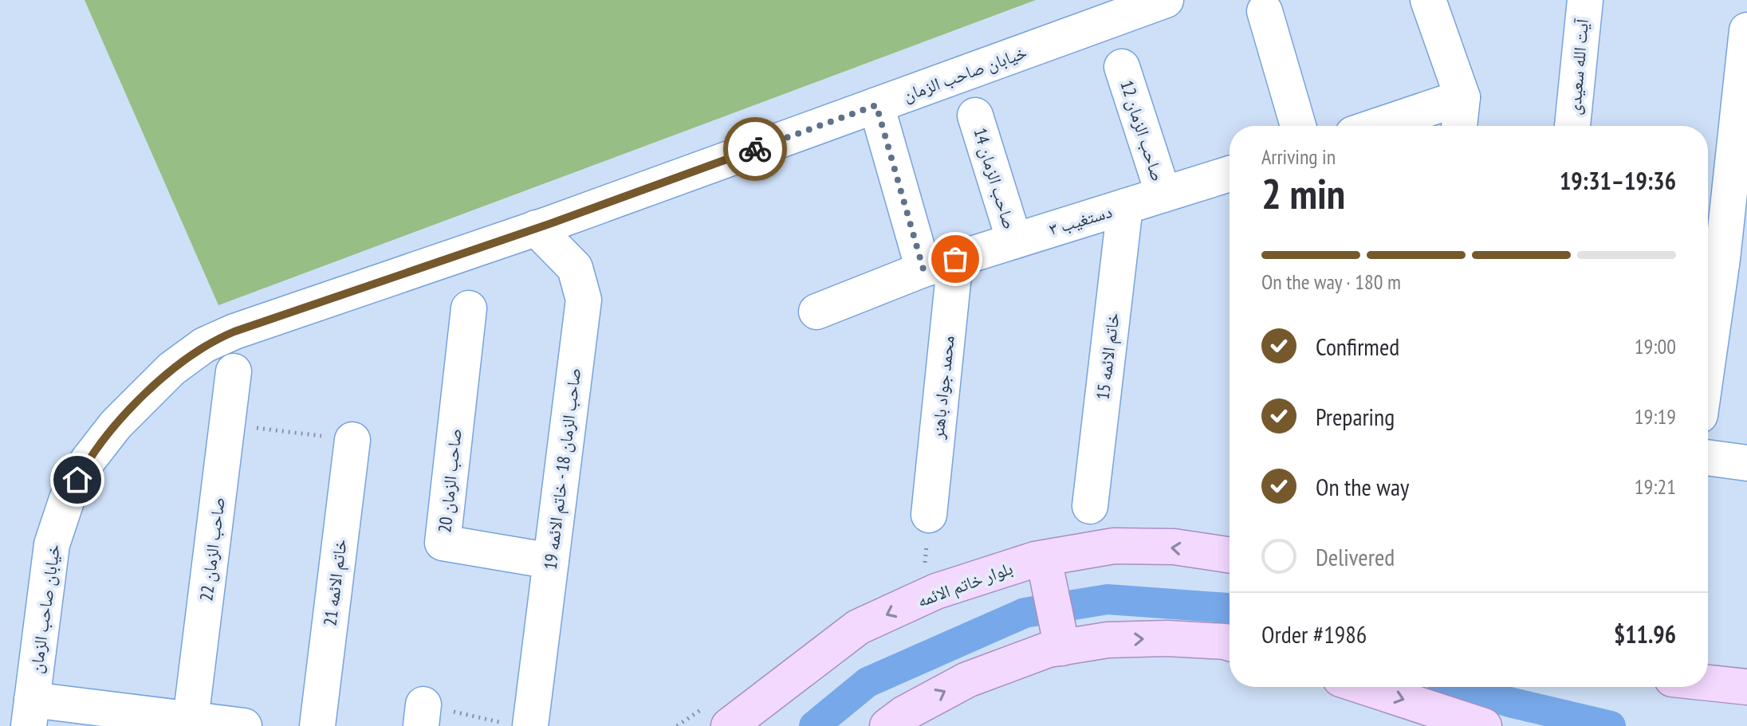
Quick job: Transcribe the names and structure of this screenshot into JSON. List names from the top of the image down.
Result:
{
  "streets": {
    "main road": ["بلوار خاتم الائمه"],
    "street": [
      "آیت الله سعیدی",
      "خیابان صاحب الزمان",
      "صاحب الزمان 12",
      "صاحب الزمان 14",
      "دستغیب ۳",
      "خاتم الائمه 15",
      "محمد جواد باهنر",
      "صاحب الزمان 18 - خاتم الائمه 19",
      "صاحب الزمان 20",
      "صاحب الزمان 22",
      "خاتم الائمه 21"
    ]
  },
  "crossings": [
    ["خیابان صاحب الزمان", "صاحب الزمان 18 - خاتم الائمه 19"],
    ["صاحب الزمان 12", "دستغیب ۳"],
    ["صاحب الزمان 14", "دستغیب ۳"],
    ["دستغیب ۳", "خاتم الائمه 15"],
    ["دستغیب ۳", "محمد جواد باهنر"],
    ["صاحب الزمان 18 - خاتم الائمه 19", "صاحب الزمان 20"]
  ],
  "page": {
    "heading": ["2 min", "Arriving in", "19:31–19:36"],
    "panel": ["Order #1986", "$11.96"],
    "bar": "On the way · 180 m",
    "list": [
      ["Confirmed", "19:00"],
      ["Preparing", "19:19"],
      ["On the way", "19:21"],
      "Delivered"
    ]
  }
}
